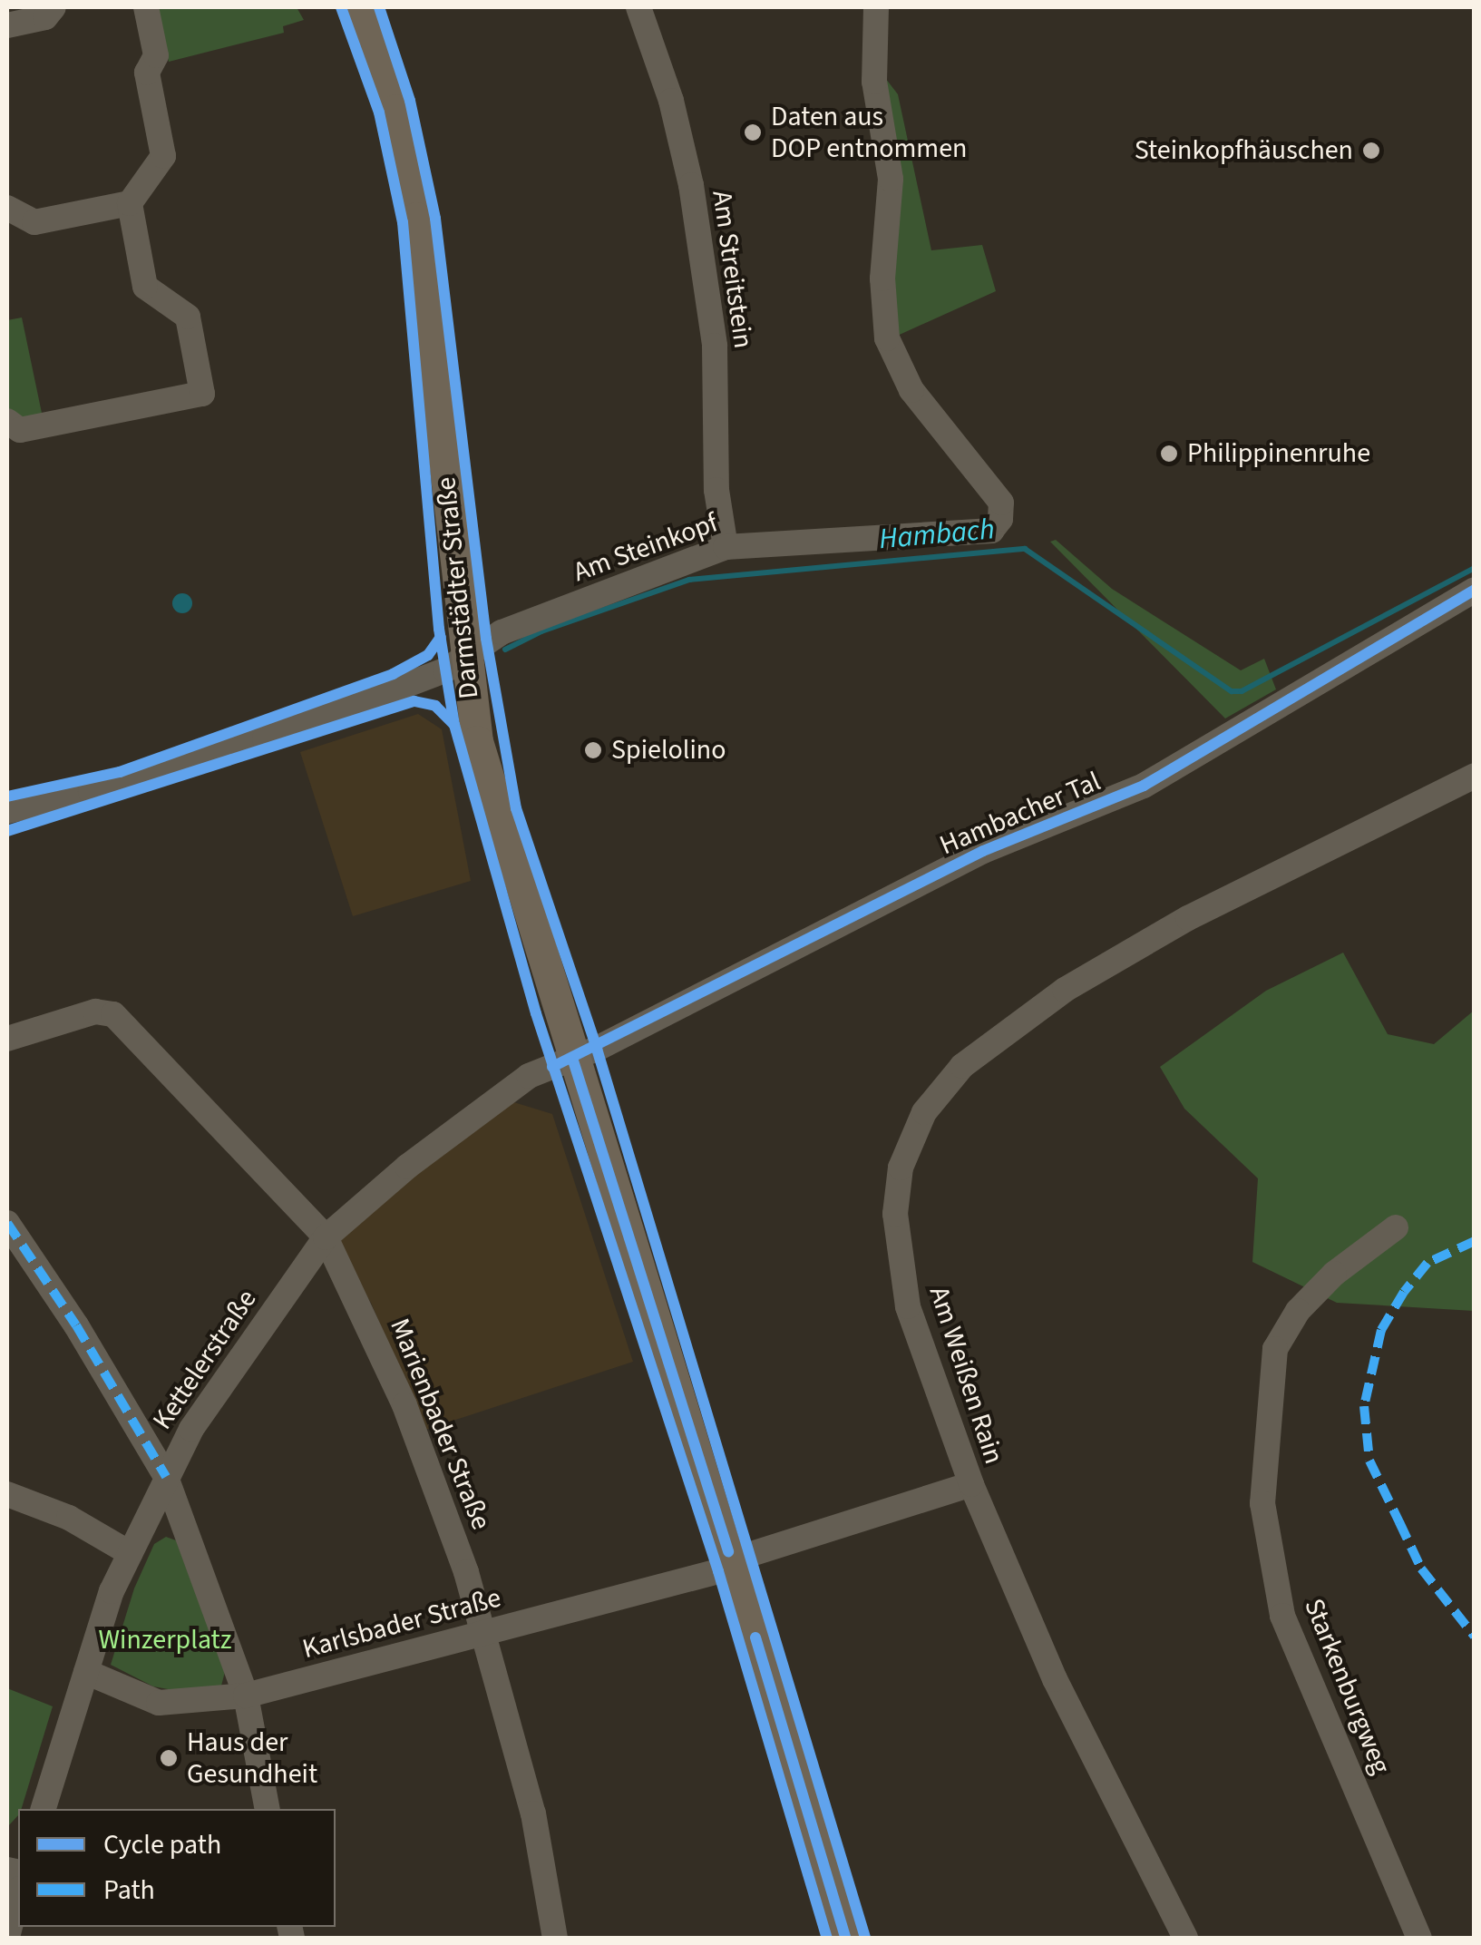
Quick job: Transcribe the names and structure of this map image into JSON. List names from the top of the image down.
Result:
{
  "streets": {
    "main road": ["Darmstädter Straße"],
    "street": [
      "Am Streitstein",
      "Am Steinkopf",
      "Hambacher Tal",
      "Kettelerstraße",
      "Am Weißen Rain",
      "Marienbader Straße",
      "Karlsbader Straße",
      "Starkenburgweg"
    ]
  },
  "crossings": [
    ["Am Streitstein", "Am Steinkopf"],
    ["Am Steinkopf", "Darmstädter Straße"],
    ["Darmstädter Straße", "Hambacher Tal"],
    ["Darmstädter Straße", "Kettelerstraße"],
    ["Darmstädter Straße", "Karlsbader Straße"],
    ["Hambacher Tal", "Kettelerstraße"],
    ["Kettelerstraße", "Marienbader Straße"],
    ["Kettelerstraße", "Karlsbader Straße"],
    ["Am Weißen Rain", "Karlsbader Straße"],
    ["Marienbader Straße", "Karlsbader Straße"]
  ],
  "water": ["Hambach"],
  "parks": ["Winzerplatz"],
  "places": [
    "Daten aus DOP entnommen",
    "Steinkopfhäuschen",
    "Philippinenruhe",
    "Spielolino",
    "Haus der Gesundheit"
  ],
  "legend": ["Cycle path", "Path"]
}
